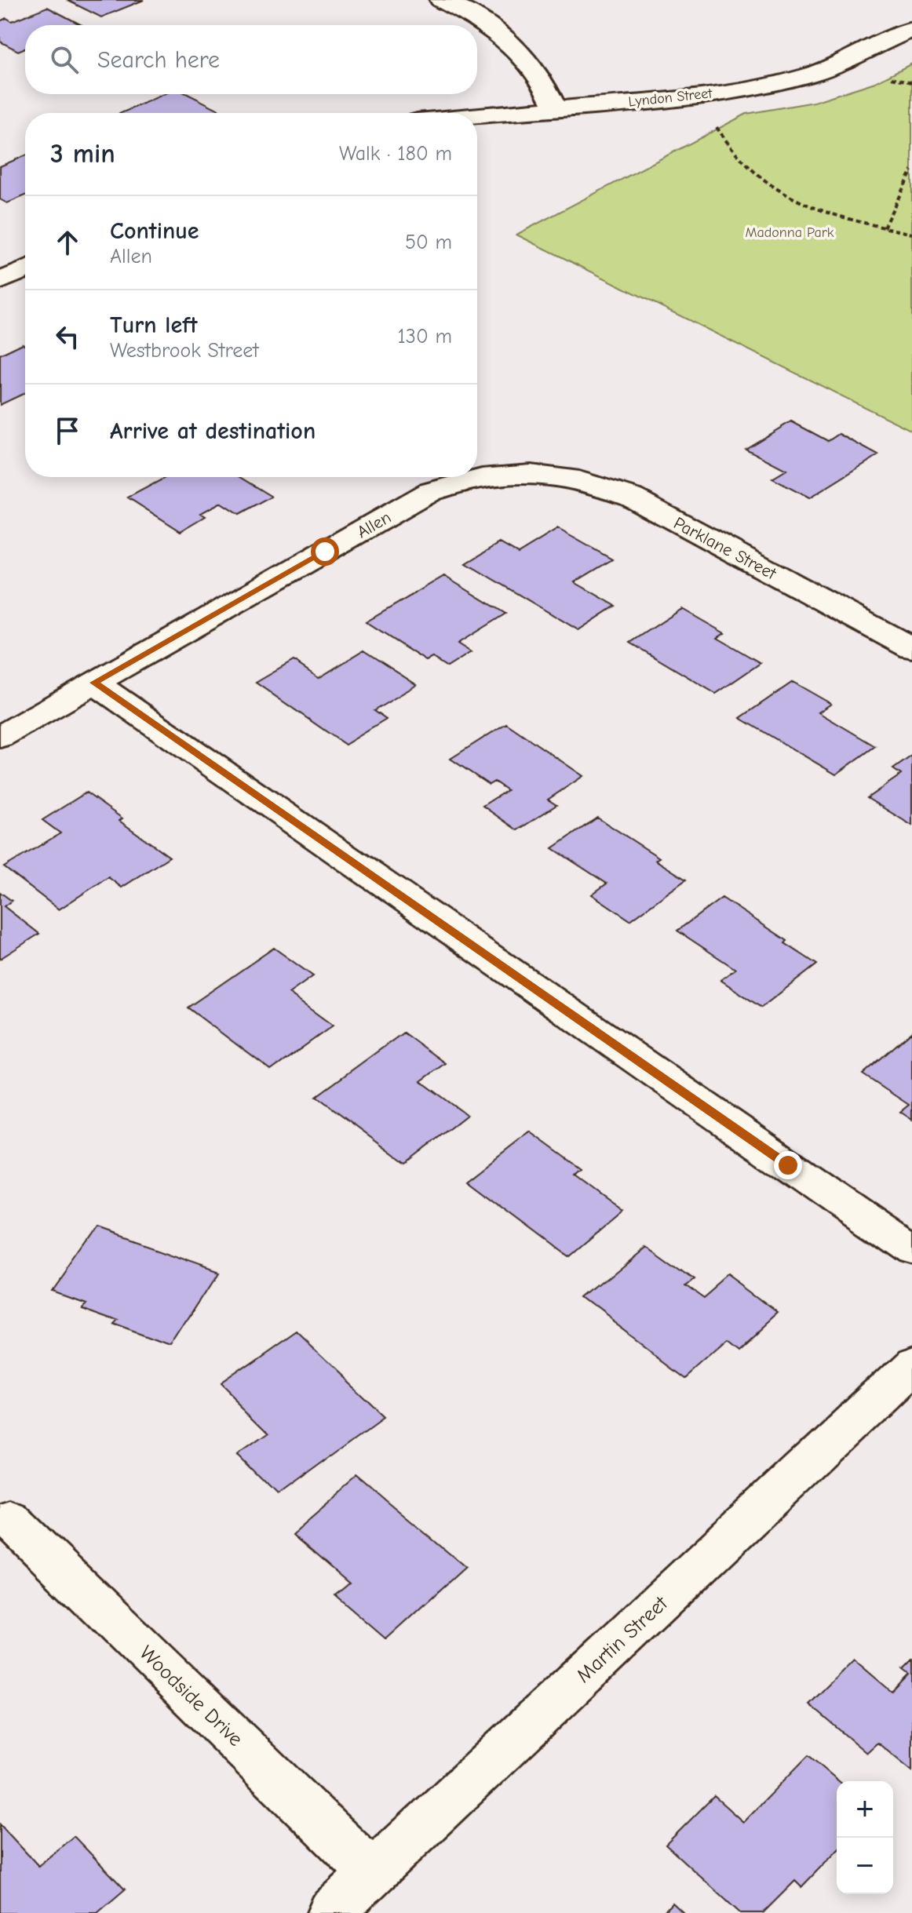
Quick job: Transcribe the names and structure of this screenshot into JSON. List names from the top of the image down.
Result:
{
  "streets": {
    "street": [
      "Lyndon Street",
      "Allen",
      "Parklane Street",
      "Martin Street",
      "Woodside Drive"
    ]
  },
  "crossings": [
    ["Allen", "Parklane Street"],
    ["Martin Street", "Woodside Drive"]
  ],
  "parks": ["Madonna Park"],
  "page": {
    "search": "Search here",
    "heading": ["3 min", "Walk · 180 m"],
    "list": [
      ["Continue", "Allen", "50 m"],
      ["Turn left", "Westbrook Street", "130 m"],
      "Arrive at destination"
    ],
    "map_buttons": ["+", "−"]
  }
}
